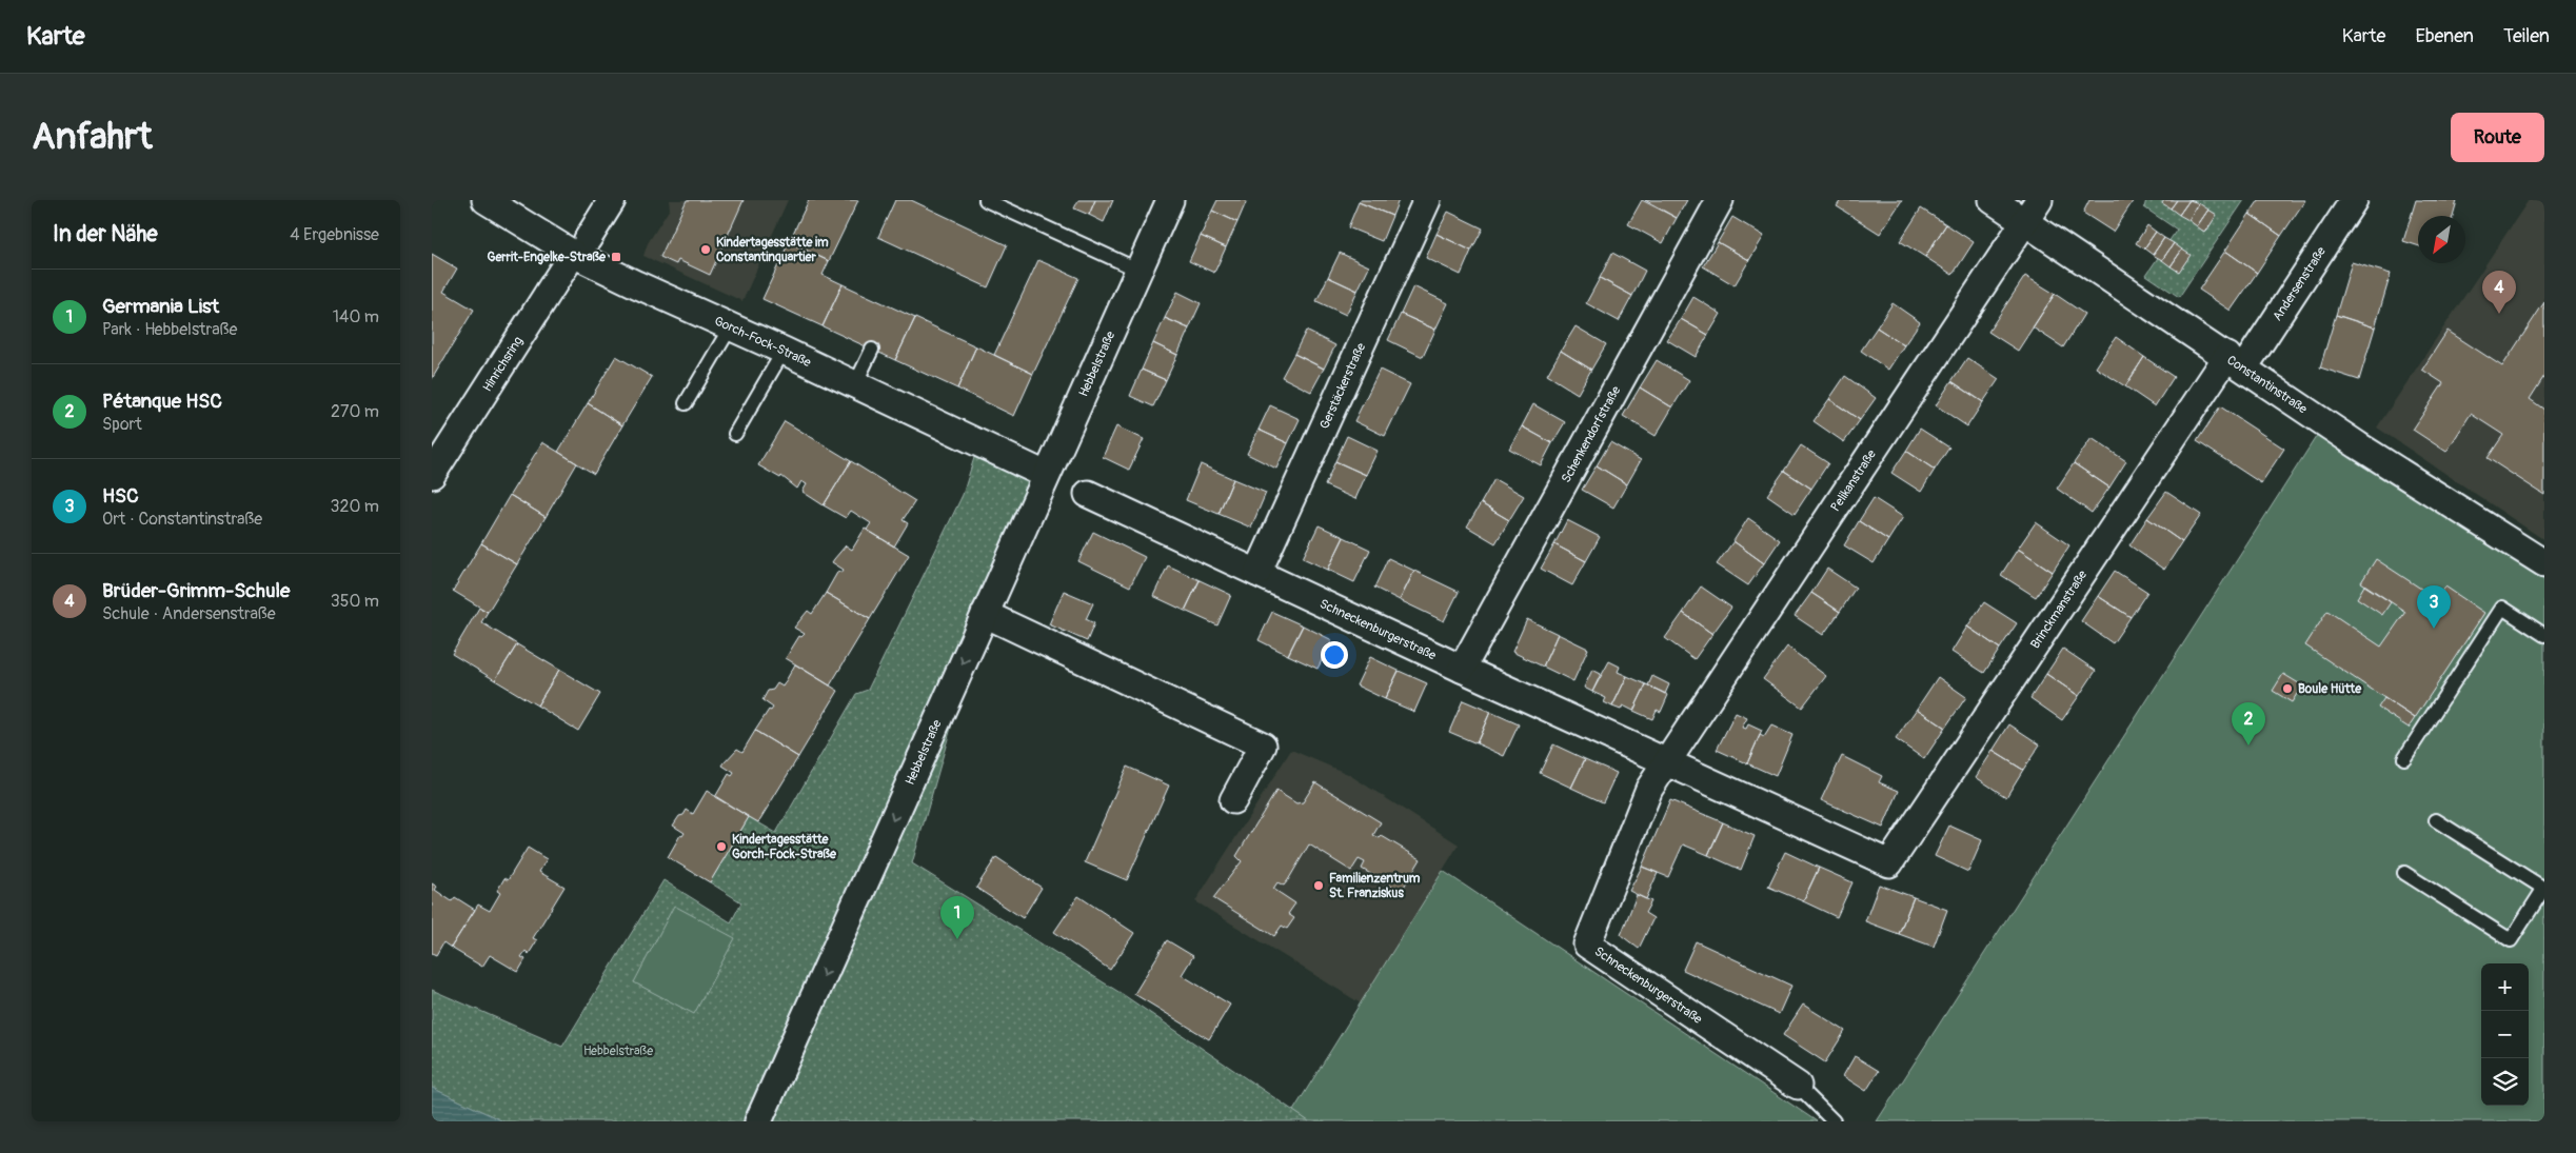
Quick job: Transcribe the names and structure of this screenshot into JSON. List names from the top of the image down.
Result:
{
  "streets": {
    "street": [
      "Andersenstraße",
      "Gorch-Fock-Straße",
      "Hebbelstraße",
      "Hinrichsring",
      "Constantinstraße",
      "Gerstäckerstraße",
      "Schenkendorfstraße",
      "Pelikanstraße",
      "Brinckmanstraße",
      "Schneckenburgerstraße"
    ]
  },
  "crossings": [
    ["Andersenstraße", "Constantinstraße"],
    ["Andersenstraße", "Brinckmanstraße"],
    ["Gorch-Fock-Straße", "Hebbelstraße"],
    ["Gorch-Fock-Straße", "Hinrichsring"],
    ["Constantinstraße", "Pelikanstraße"],
    ["Constantinstraße", "Brinckmanstraße"],
    ["Gerstäckerstraße", "Schneckenburgerstraße"],
    ["Schenkendorfstraße", "Schneckenburgerstraße"],
    ["Pelikanstraße", "Schneckenburgerstraße"],
    ["Brinckmanstraße", "Schneckenburgerstraße"]
  ],
  "one_way": ["Hebbelstraße"],
  "parks": ["Hebbelstraße"],
  "places": {
    "other": [
      "Kindertagesstätte im Constantinquartier",
      "Boule Hütte",
      "Kindertagesstätte Gorch-Fock-Straße",
      "Familienzentrum St. Franziskus"
    ],
    "transit": ["Gerrit-Engelke-Straße"]
  },
  "north": "bottom left",
  "page": {
    "header": "Karte",
    "nav": ["Karte", "Ebenen", "Teilen"],
    "buttons": "Route",
    "title": "Anfahrt",
    "heading": ["In der Nähe", "4 Ergebnisse"],
    "list": [
      {
        "mark": "1",
        "name": "Germania List",
        "note": "Park · Hebbelstraße",
        "value": "140 m"
      },
      {
        "mark": "2",
        "name": "Pétanque HSC",
        "note": "Sport",
        "value": "270 m"
      },
      {
        "mark": "3",
        "name": "HSC",
        "note": "Ort · Constantinstraße",
        "value": "320 m"
      },
      {
        "mark": "4",
        "name": "Brüder-Grimm-Schule",
        "note": "Schule · Andersenstraße",
        "value": "350 m"
      }
    ],
    "pins": [
      "4",
      "3",
      "2",
      "1"
    ],
    "map_buttons": ["+", "−"]
  }
}
